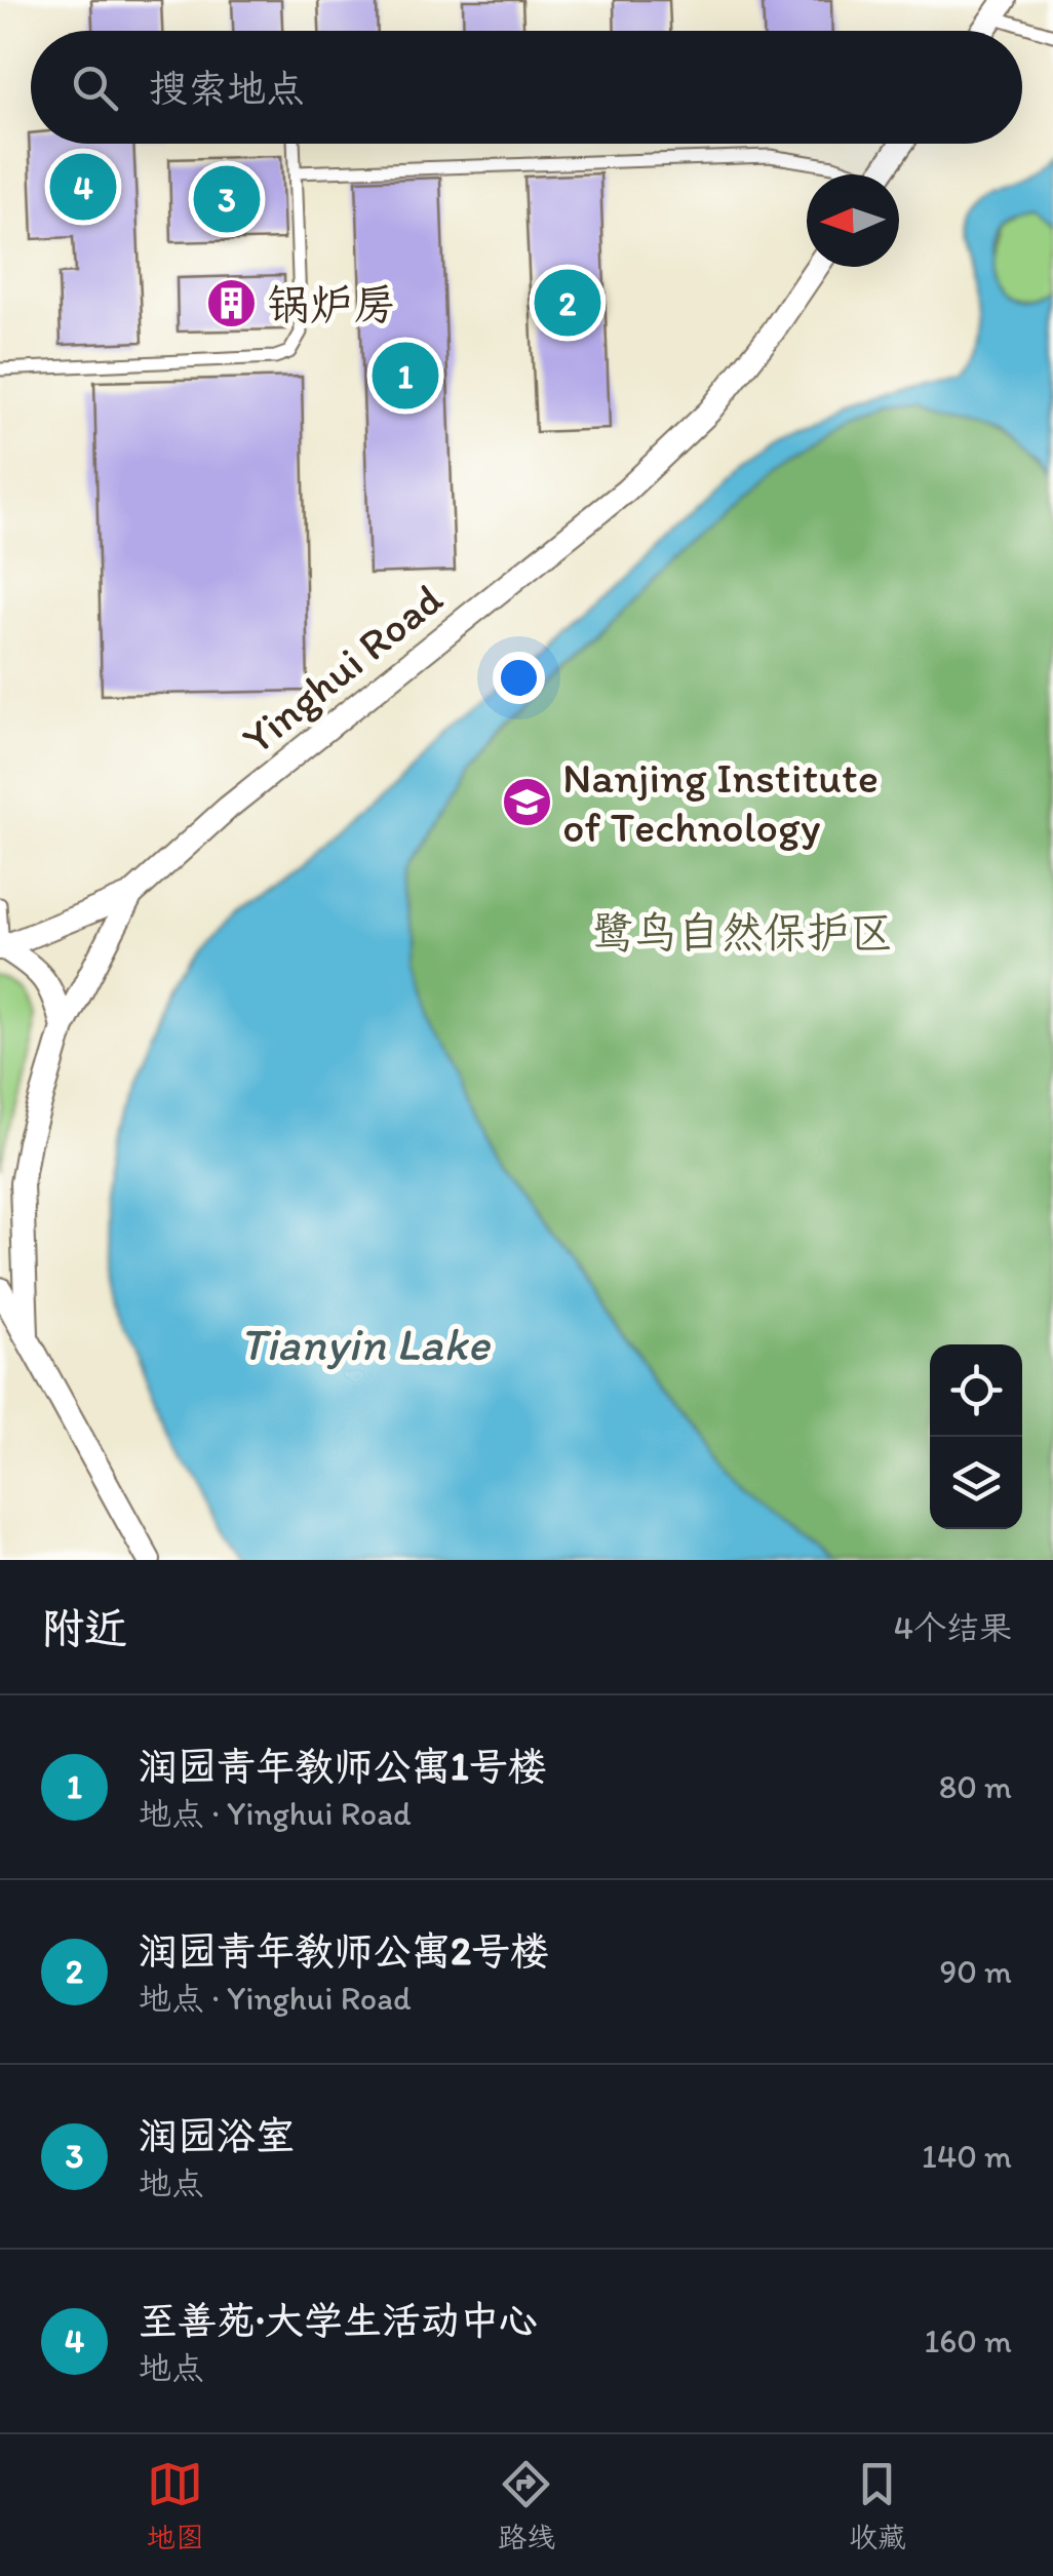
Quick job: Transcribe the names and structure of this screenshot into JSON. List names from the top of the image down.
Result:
{
  "streets": {
    "street": ["Yinghui Road"]
  },
  "water": ["Tianyin Lake"],
  "parks": ["鹭鸟自然保护区"],
  "places": {
    "building": ["锅炉房"],
    "school or university": ["Nanjing Institute of Technology"]
  },
  "north": "left",
  "page": {
    "search": "搜索地点",
    "pins": [
      "4",
      "3",
      "2",
      "1"
    ],
    "heading": ["附近", "4个结果"],
    "list": [
      {
        "mark": "1",
        "name": "润园青年教师公寓1号楼",
        "note": "地点 · Yinghui Road",
        "value": "80 m"
      },
      {
        "mark": "2",
        "name": "润园青年教师公寓2号楼",
        "note": "地点 · Yinghui Road",
        "value": "90 m"
      },
      {
        "mark": "3",
        "name": "润园浴室",
        "note": "地点",
        "value": "140 m"
      },
      {
        "mark": "4",
        "name": "至善苑·大学生活动中心",
        "note": "地点",
        "value": "160 m"
      }
    ],
    "nav": ["地图", "路线", "收藏"]
  }
}
